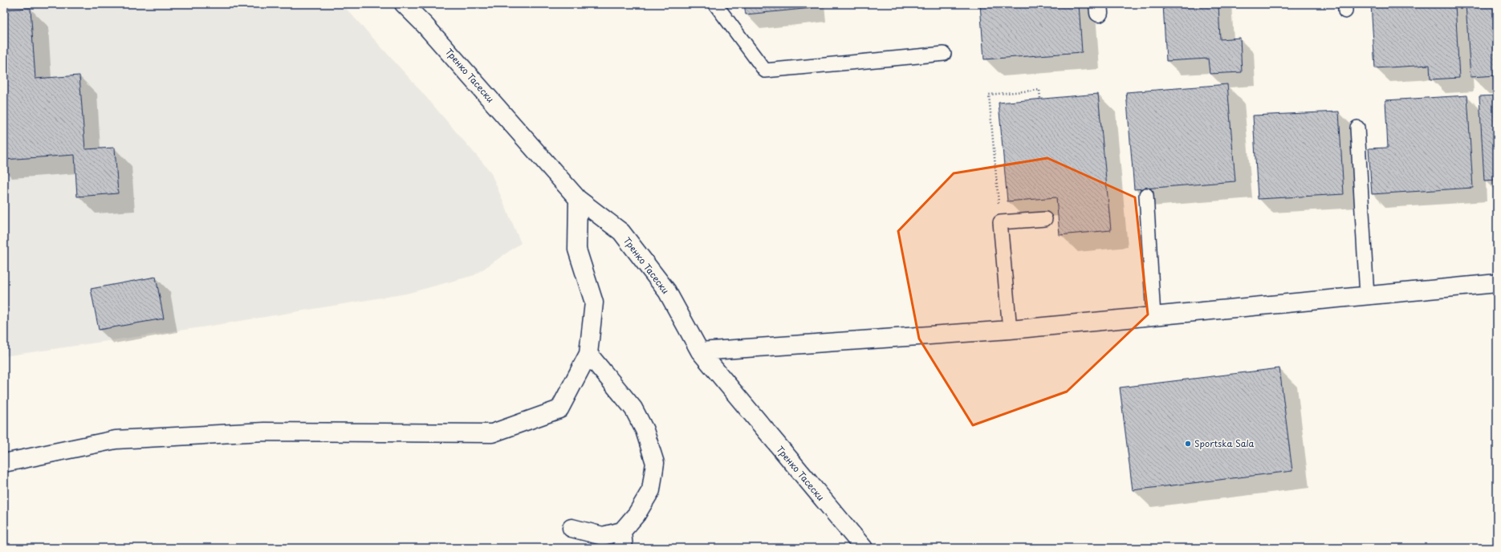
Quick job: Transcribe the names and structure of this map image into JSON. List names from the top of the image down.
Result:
{
  "streets": {
    "street": ["Тренко Тасески"]
  },
  "places": ["Sportska Sala"]
}
